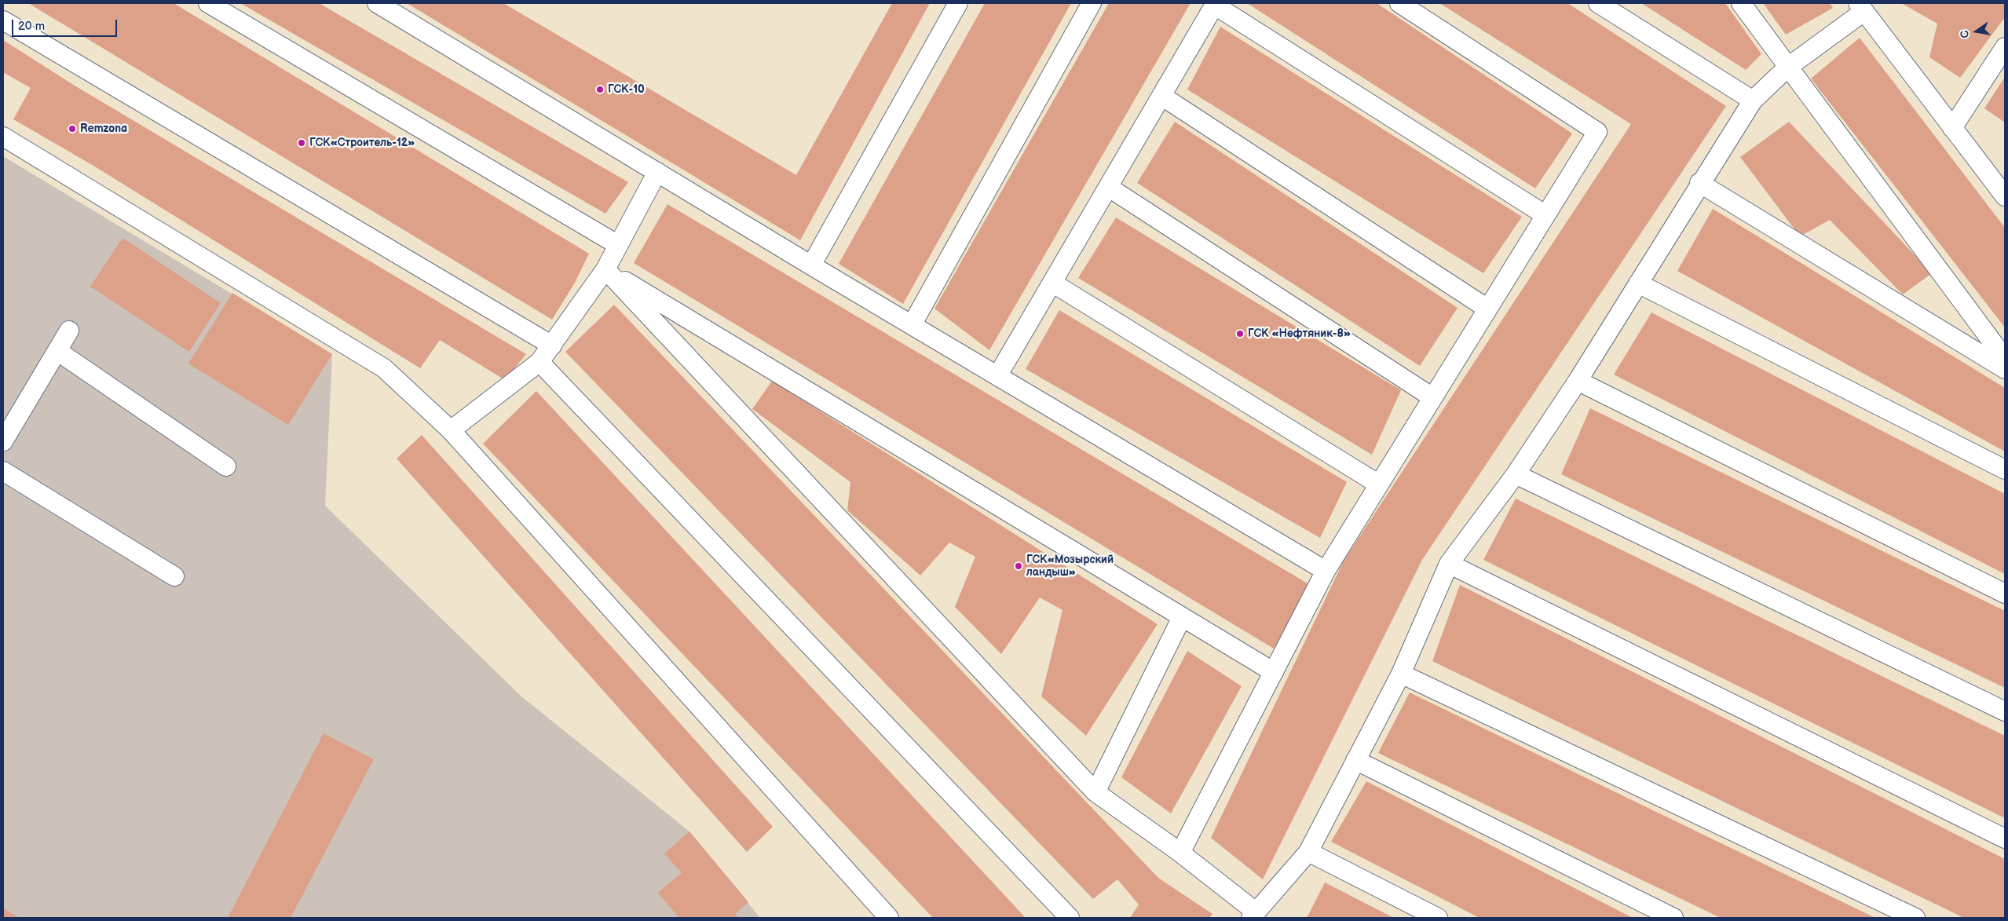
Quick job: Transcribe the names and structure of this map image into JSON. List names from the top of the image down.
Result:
{
  "places": [
    "ГСК-10",
    "Remzona",
    "ГСК«Строитель-12»",
    "ГСК «Нефтяник-8»",
    "ГСК«Мозырский ландыш»"
  ],
  "scale_bar": "20 m",
  "north": "left"
}
